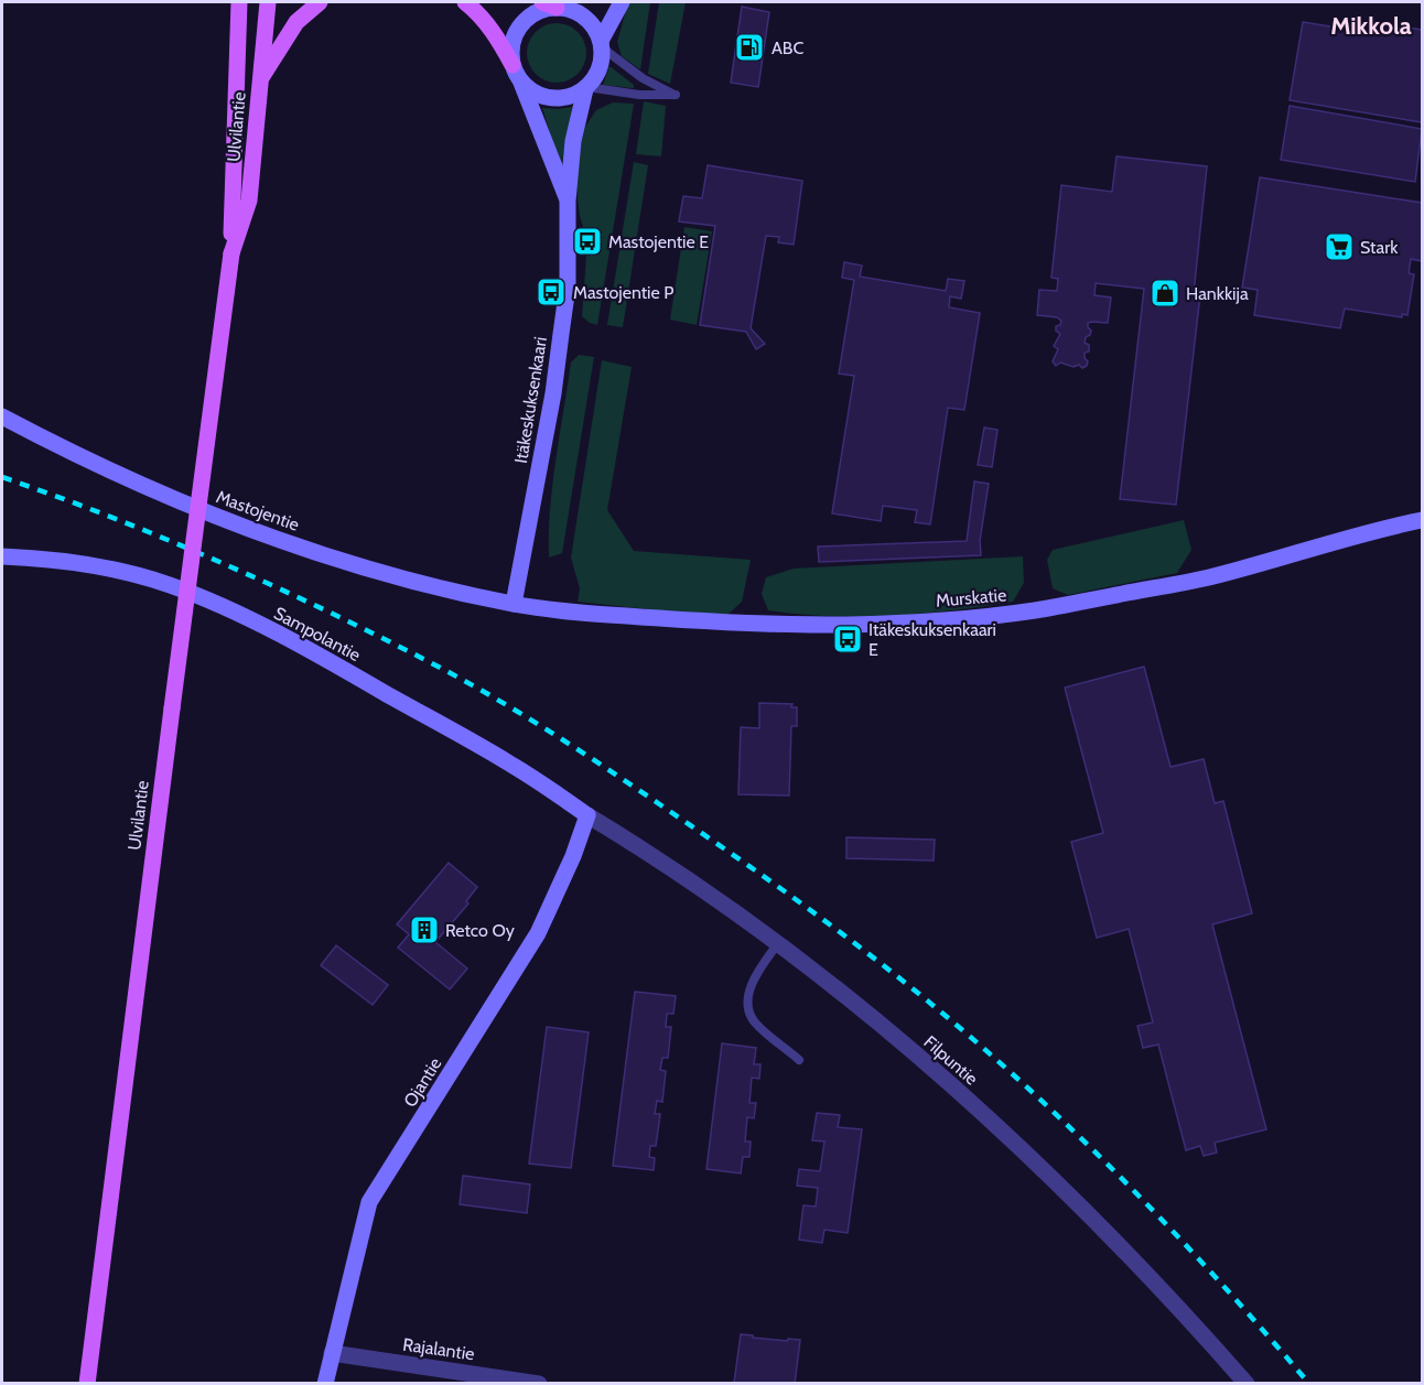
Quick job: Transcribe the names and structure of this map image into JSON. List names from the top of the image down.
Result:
{
  "streets": {
    "main road": ["Ulvilantie"],
    "street": [
      "Itäkeskuksenkaari",
      "Mastojentie",
      "Murskatie",
      "Sampolantie",
      "Filpuntie",
      "Ojantie",
      "Rajalantie"
    ]
  },
  "crossings": [
    ["Itäkeskuksenkaari", "Mastojentie"],
    ["Itäkeskuksenkaari", "Murskatie"],
    ["Mastojentie", "Murskatie"],
    ["Sampolantie", "Filpuntie"],
    ["Sampolantie", "Ojantie"],
    ["Filpuntie", "Ojantie"],
    ["Ojantie", "Rajalantie"]
  ],
  "districts": ["Mikkola"],
  "places": {
    "fuel station": ["ABC"],
    "bus stop": ["Mastojentie E", "Mastojentie P", "Itäkeskuksenkaari E"],
    "supermarket": ["Stark"],
    "shop": ["Hankkija"],
    "building": ["Retco Oy"]
  }
}
